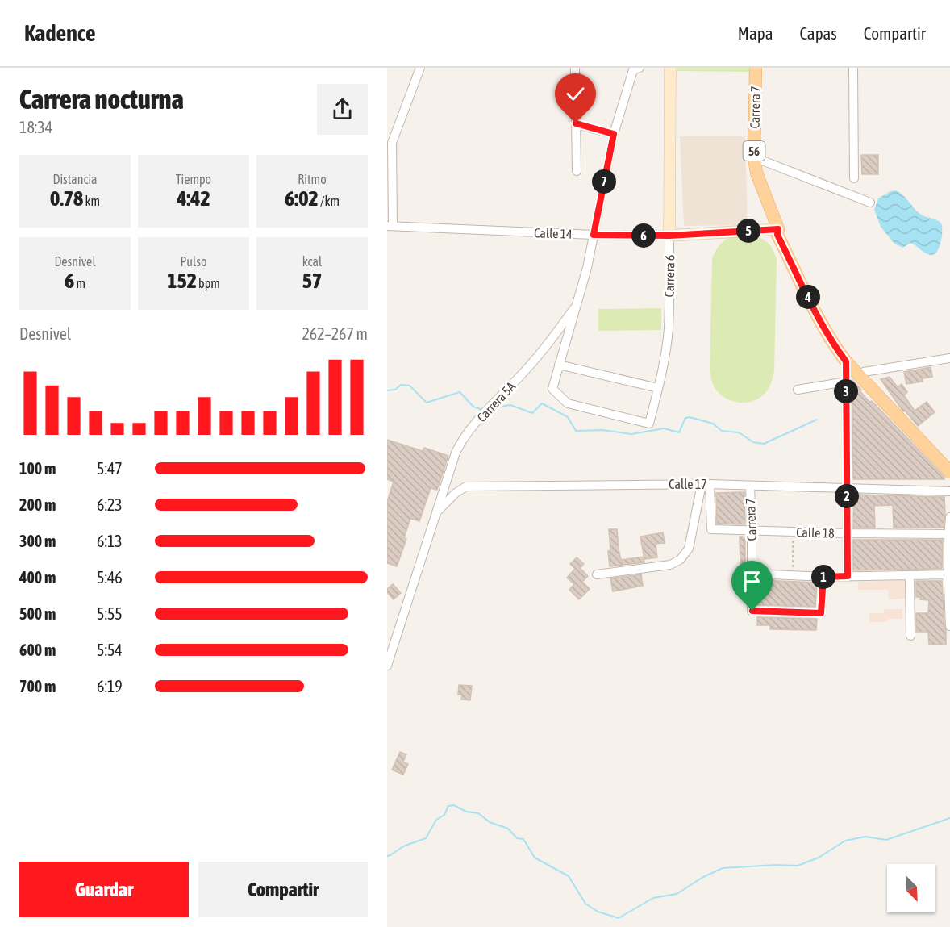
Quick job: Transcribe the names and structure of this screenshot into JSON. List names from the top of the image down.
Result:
{
  "streets": {
    "main road": [
      "Carrera 7",
      "56",
      "Calle 14",
      "Carrera 6"
    ],
    "street": ["Carrera 5A", "Calle 17", "Calle 18"]
  },
  "crossings": [
    ["Carrera 7", "56"],
    ["Carrera 7", "Calle 14"],
    ["Carrera 7", "Calle 17"],
    ["Carrera 7", "Calle 18"],
    ["56", "Calle 14"],
    ["Calle 14", "Carrera 6"],
    ["Calle 14", "Carrera 5A"],
    ["Carrera 6", "Carrera 5A"],
    ["Carrera 5A", "Calle 17"],
    ["Calle 17", "Calle 18"]
  ],
  "north": "bottom right",
  "page": {
    "header": "Kadence",
    "nav": ["Mapa", "Capas", "Compartir"],
    "heading": ["Carrera nocturna", "18:34"],
    "stats": [
      ["Distancia", "0.78 km"],
      ["Tiempo", "4:42"],
      ["Ritmo", "6:02 /km"],
      ["Desnivel", "6 m"],
      ["Pulso", "152 bpm"],
      ["kcal", "57"]
    ],
    "pins": [
      "7",
      "5",
      "6",
      "4",
      "3",
      "2",
      "1"
    ],
    "chart": ["Desnivel", "262–267 m"],
    "list": [
      {
        "name": "100 m",
        "note": "5:47"
      },
      {
        "name": "200 m",
        "note": "6:23"
      },
      {
        "name": "300 m",
        "note": "6:13"
      },
      {
        "name": "400 m",
        "note": "5:46"
      },
      {
        "name": "500 m",
        "note": "5:55"
      },
      {
        "name": "600 m",
        "note": "5:54"
      },
      {
        "name": "700 m",
        "note": "6:19"
      }
    ],
    "buttons": ["Guardar", "Compartir"]
  }
}
